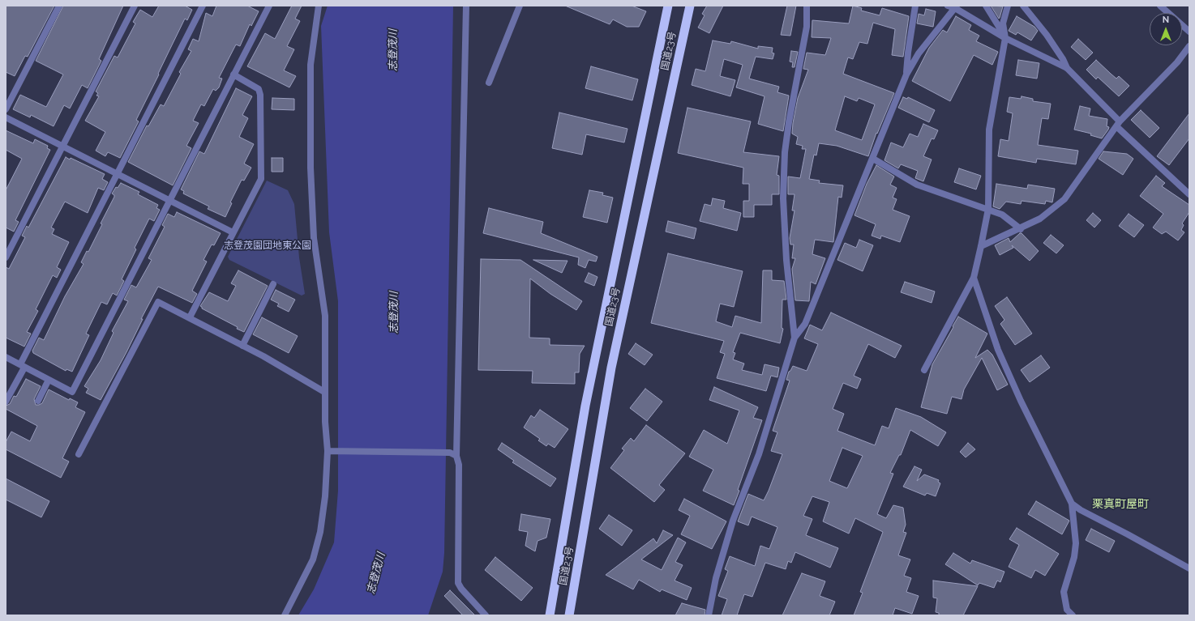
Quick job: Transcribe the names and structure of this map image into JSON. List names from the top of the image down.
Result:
{
  "streets": {
    "highway": ["国道23号"]
  },
  "districts": ["栗真町屋町"],
  "water": ["志登茂川"],
  "parks": ["志登茂園団地東公園"],
  "north": "top"
}
